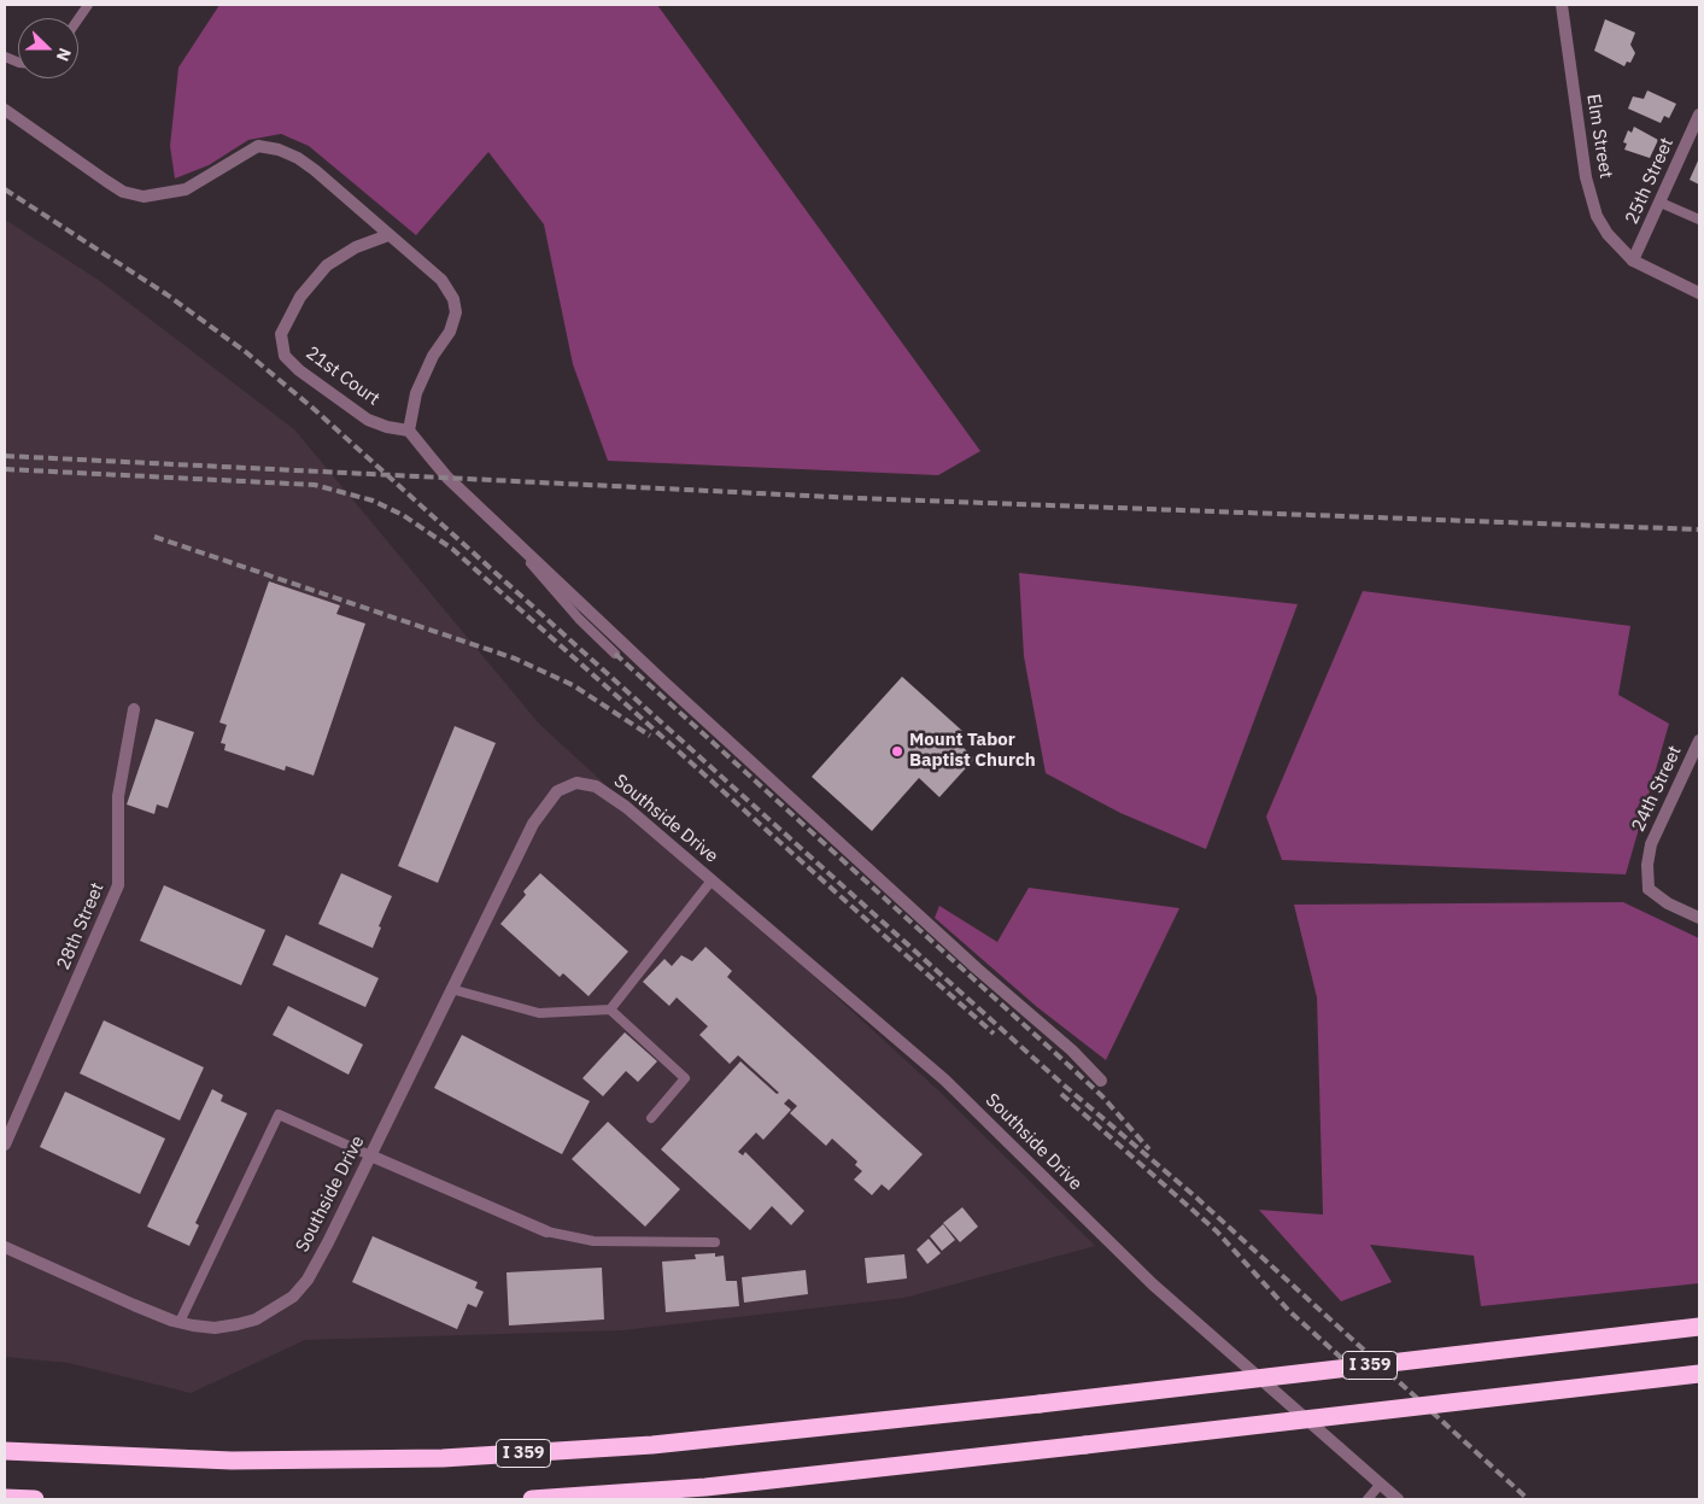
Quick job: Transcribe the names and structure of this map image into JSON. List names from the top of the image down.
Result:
{
  "streets": {
    "highway": ["I 359"],
    "street": [
      "Elm Street",
      "25th Street",
      "21st Court",
      "24th Street",
      "Southside Drive",
      "28th Street"
    ]
  },
  "crossings": [
    ["Elm Street", "25th Street"]
  ],
  "places": ["Mount Tabor Baptist Church"],
  "north": "right"
}
